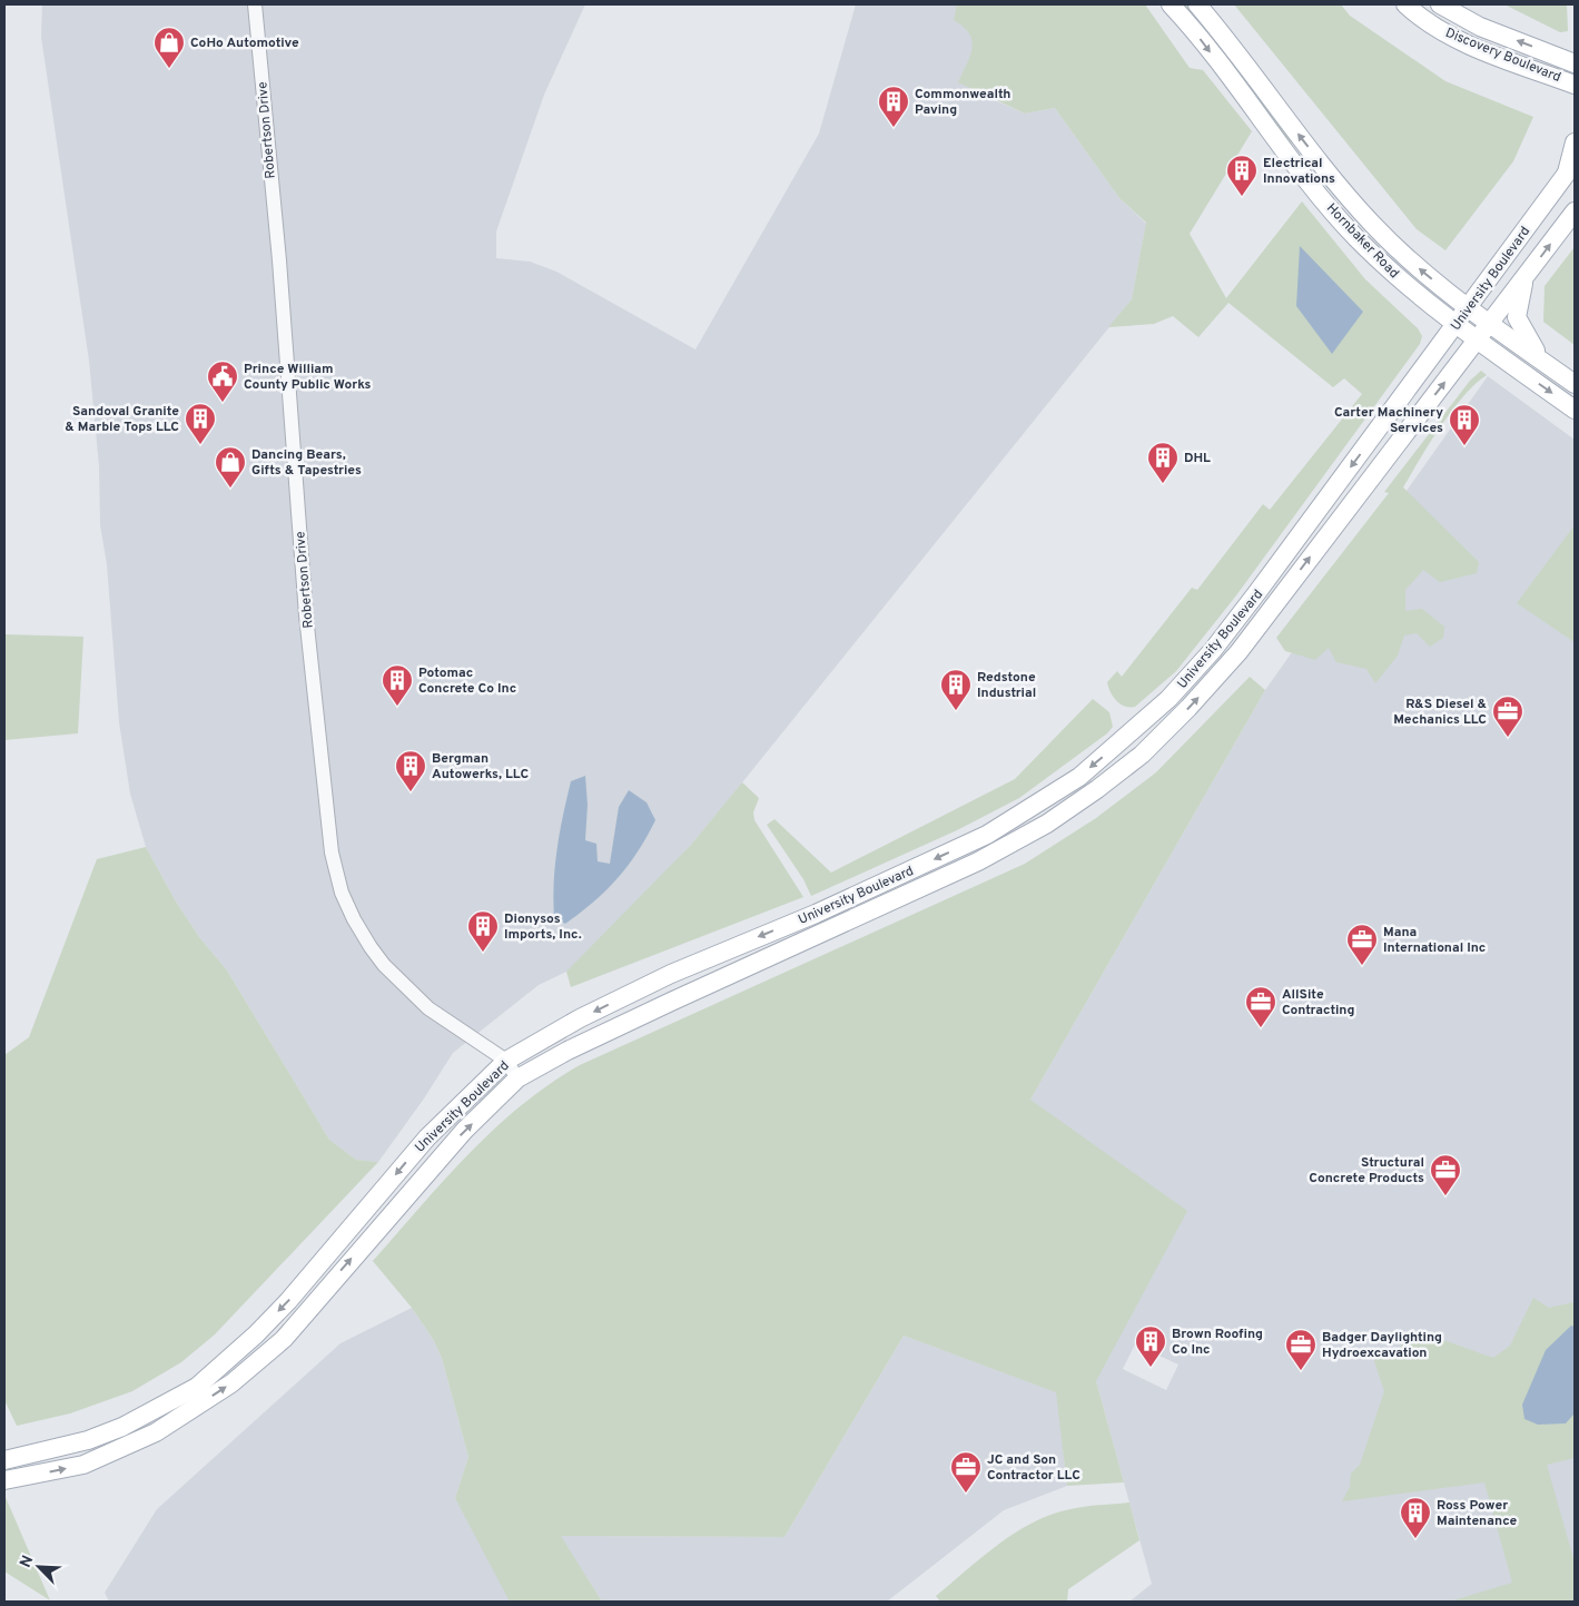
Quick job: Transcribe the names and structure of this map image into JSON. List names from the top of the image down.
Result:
{
  "streets": {
    "main road": ["Discovery Boulevard", "Hornbaker Road", "University Boulevard"],
    "street": ["Robertson Drive"]
  },
  "crossings": [
    ["Robertson Drive", "University Boulevard"],
    ["Hornbaker Road", "University Boulevard"]
  ],
  "places": {
    "shop": ["CoHo Automotive", "Dancing Bears, Gifts & Tapestries"],
    "building": [
      "Commonwealth Paving",
      "Electrical Innovations",
      "Sandoval Granite & Marble Tops LLC",
      "Carter Machinery Services",
      "DHL",
      "Potomac Concrete Co Inc",
      "Redstone Industrial",
      "Bergman Autowerks, LLC",
      "Dionysos Imports, Inc.",
      "Brown Roofing Co Inc",
      "Ross Power Maintenance"
    ],
    "public building": ["Prince William County Public Works"],
    "office": [
      "R&S Diesel & Mechanics LLC",
      "Mana International Inc",
      "AllSite Contracting",
      "Structural Concrete Products",
      "Badger Daylighting Hydroexcavation",
      "JC and Son Contractor LLC"
    ]
  },
  "north": "top left"
}
